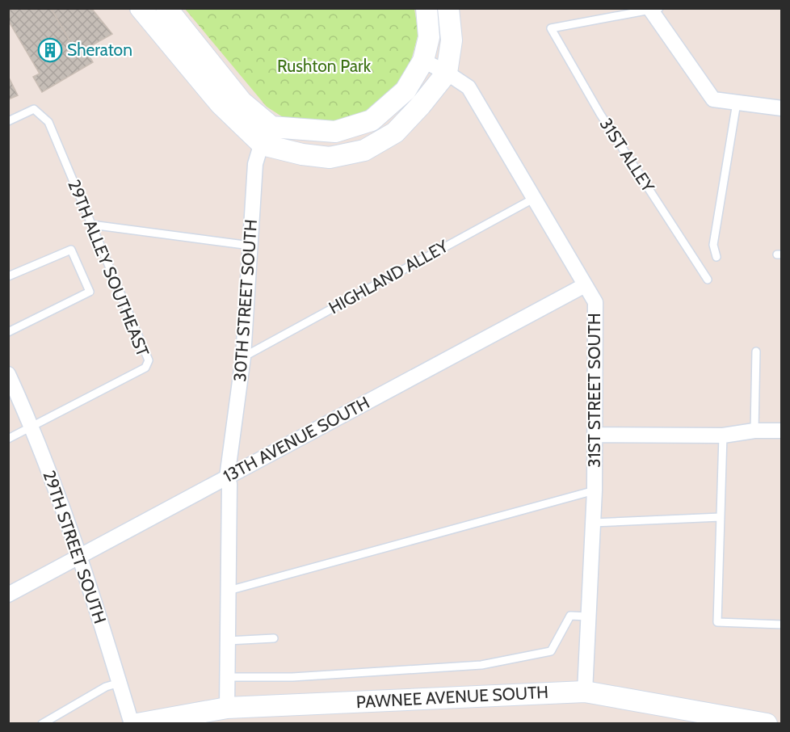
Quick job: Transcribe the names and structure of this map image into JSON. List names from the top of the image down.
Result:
{
  "streets": {
    "street": [
      "30TH STREET SOUTH",
      "31ST STREET SOUTH",
      "13TH AVENUE SOUTH",
      "29TH STREET SOUTH",
      "PAWNEE AVENUE SOUTH"
    ],
    "lane": ["31ST ALLEY", "29TH ALLEY SOUTHEAST", "HIGHLAND ALLEY"]
  },
  "crossings": [
    ["29TH ALLEY SOUTHEAST", "29TH STREET SOUTH"],
    ["HIGHLAND ALLEY", "30TH STREET SOUTH"],
    ["HIGHLAND ALLEY", "31ST STREET SOUTH"],
    ["30TH STREET SOUTH", "13TH AVENUE SOUTH"],
    ["30TH STREET SOUTH", "PAWNEE AVENUE SOUTH"],
    ["31ST STREET SOUTH", "13TH AVENUE SOUTH"],
    ["31ST STREET SOUTH", "PAWNEE AVENUE SOUTH"],
    ["13TH AVENUE SOUTH", "29TH STREET SOUTH"]
  ],
  "parks": ["Rushton Park"],
  "places": {
    "building": ["Sheraton"]
  }
}
